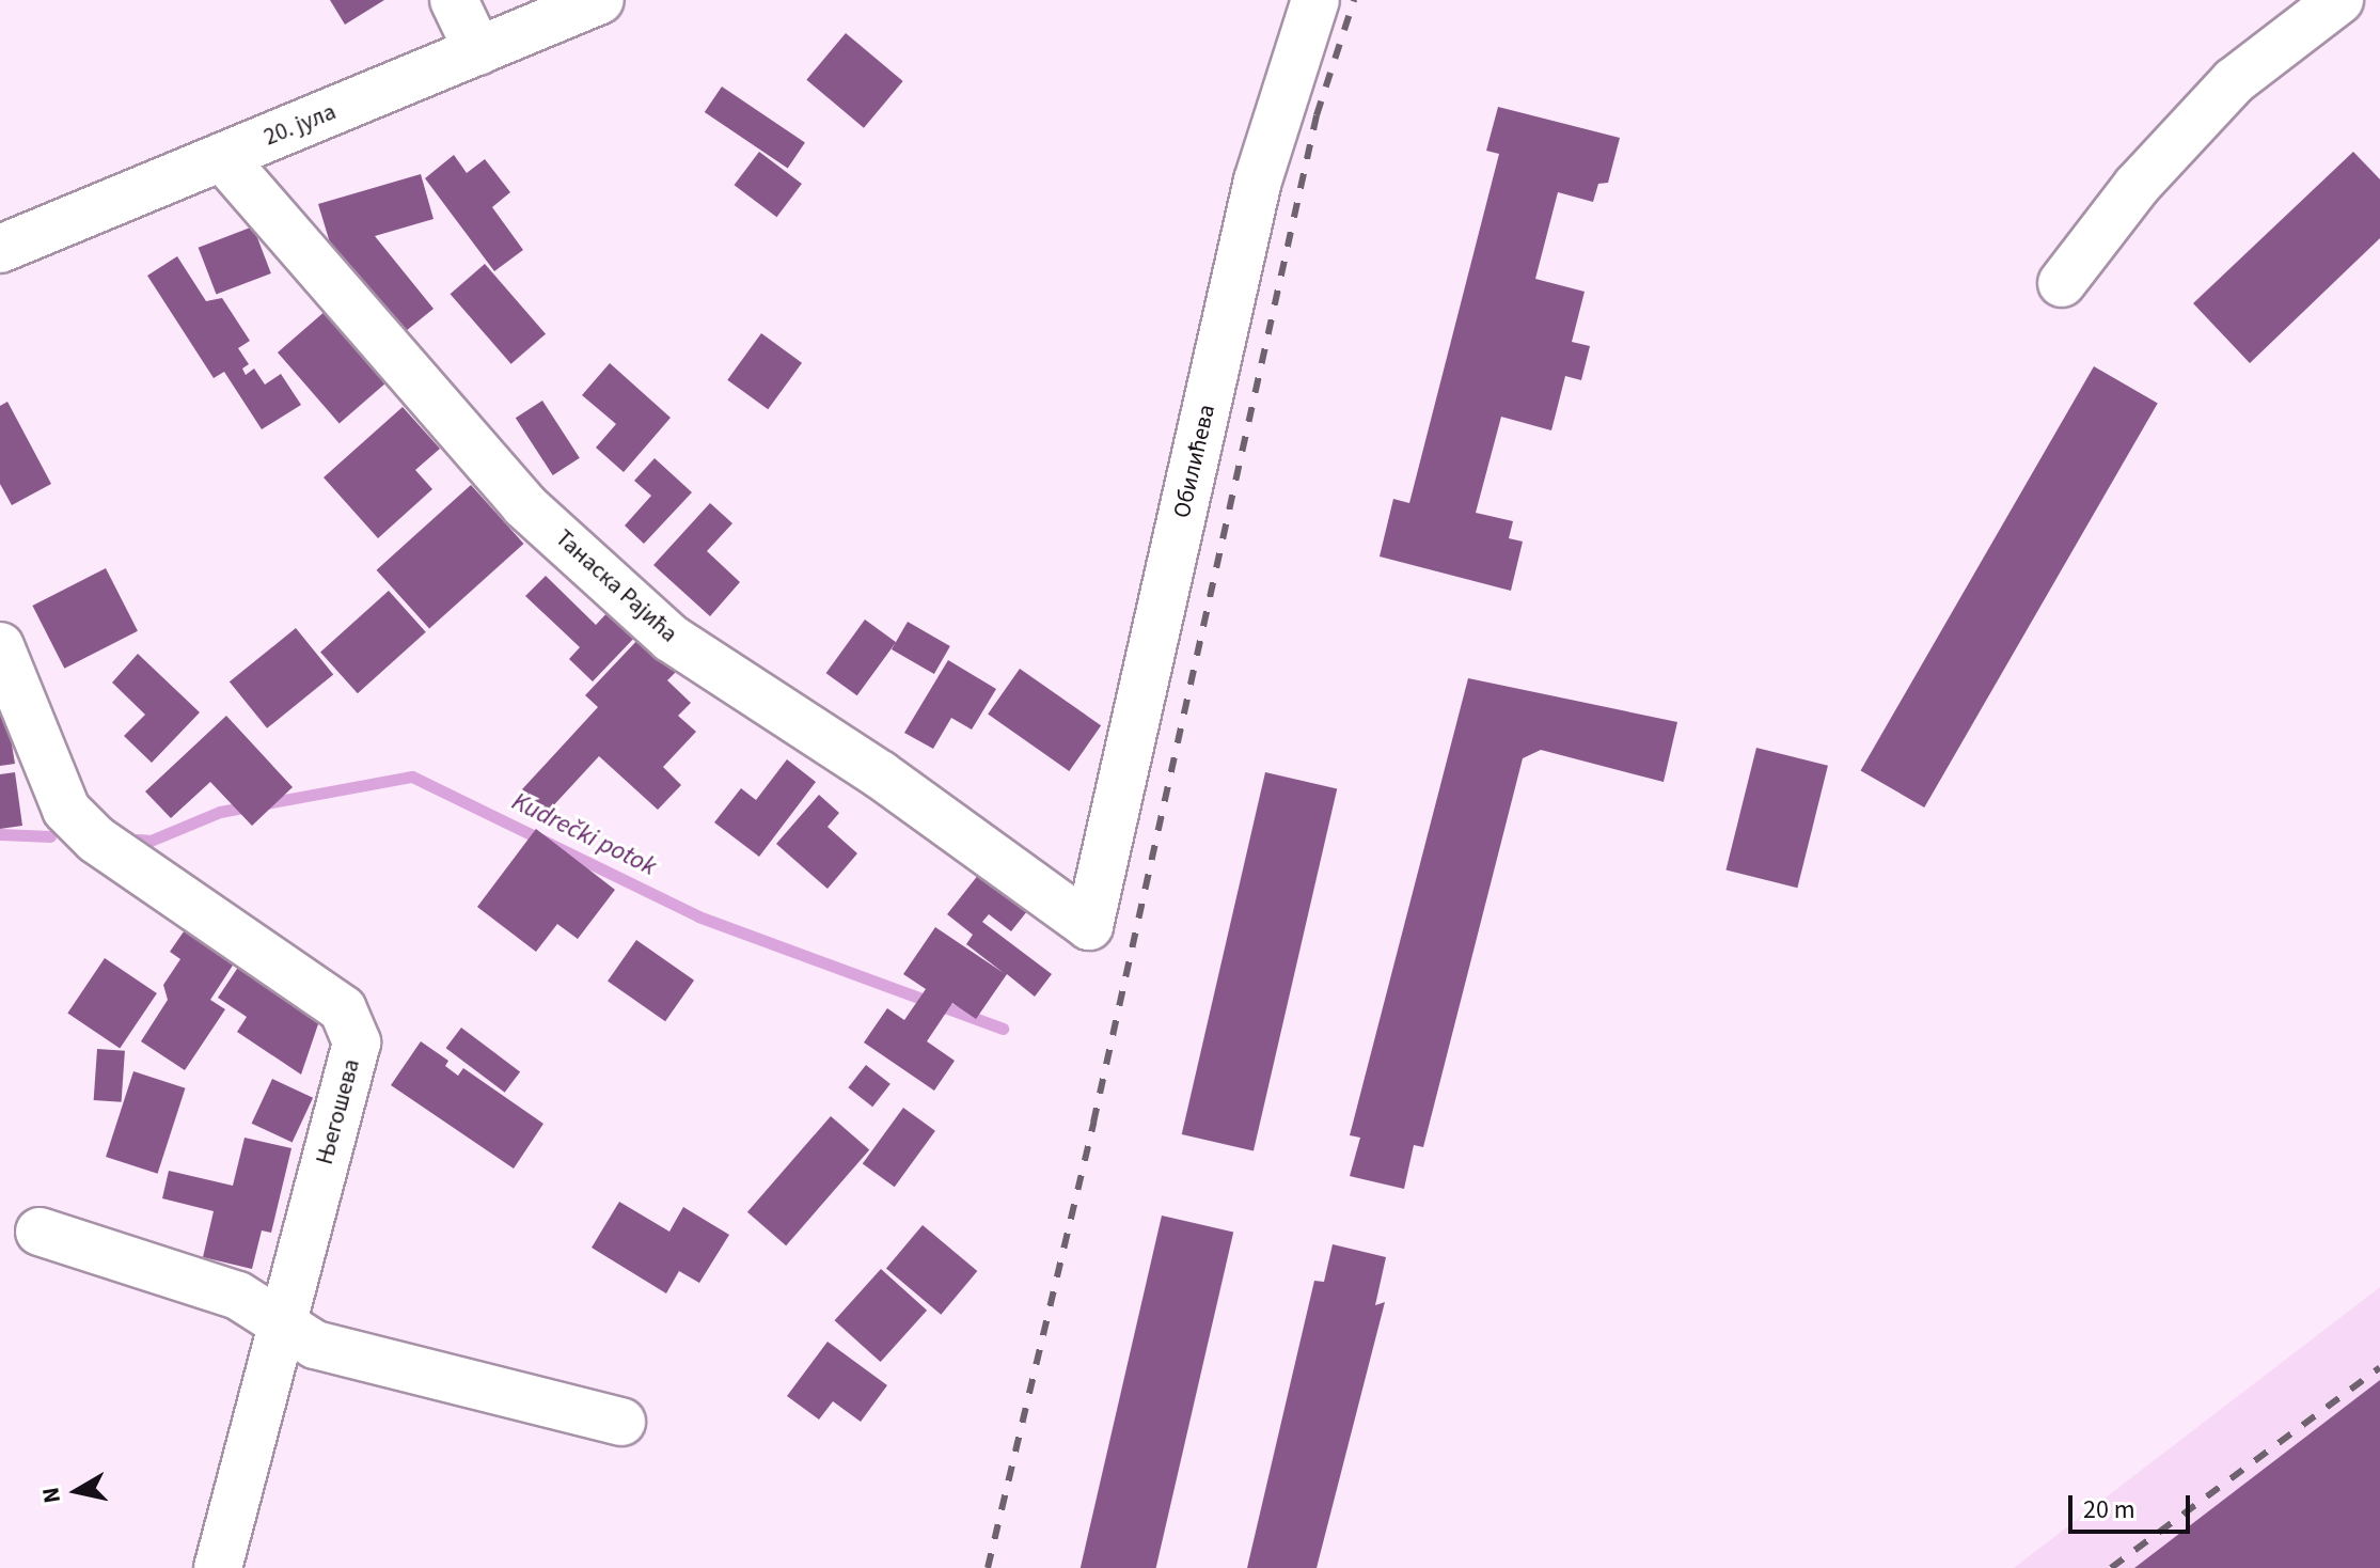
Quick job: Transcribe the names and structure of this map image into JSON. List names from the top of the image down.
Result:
{
  "streets": {
    "street": [
      "20. јула",
      "Обилићева",
      "Танаска Рајића",
      "Његошева"
    ]
  },
  "crossings": [
    ["20. јула", "Танаска Рајића"],
    ["Обилићева", "Танаска Рајића"]
  ],
  "water": ["Kudrečki potok"],
  "scale_bar": "20 m",
  "north": "left"
}
